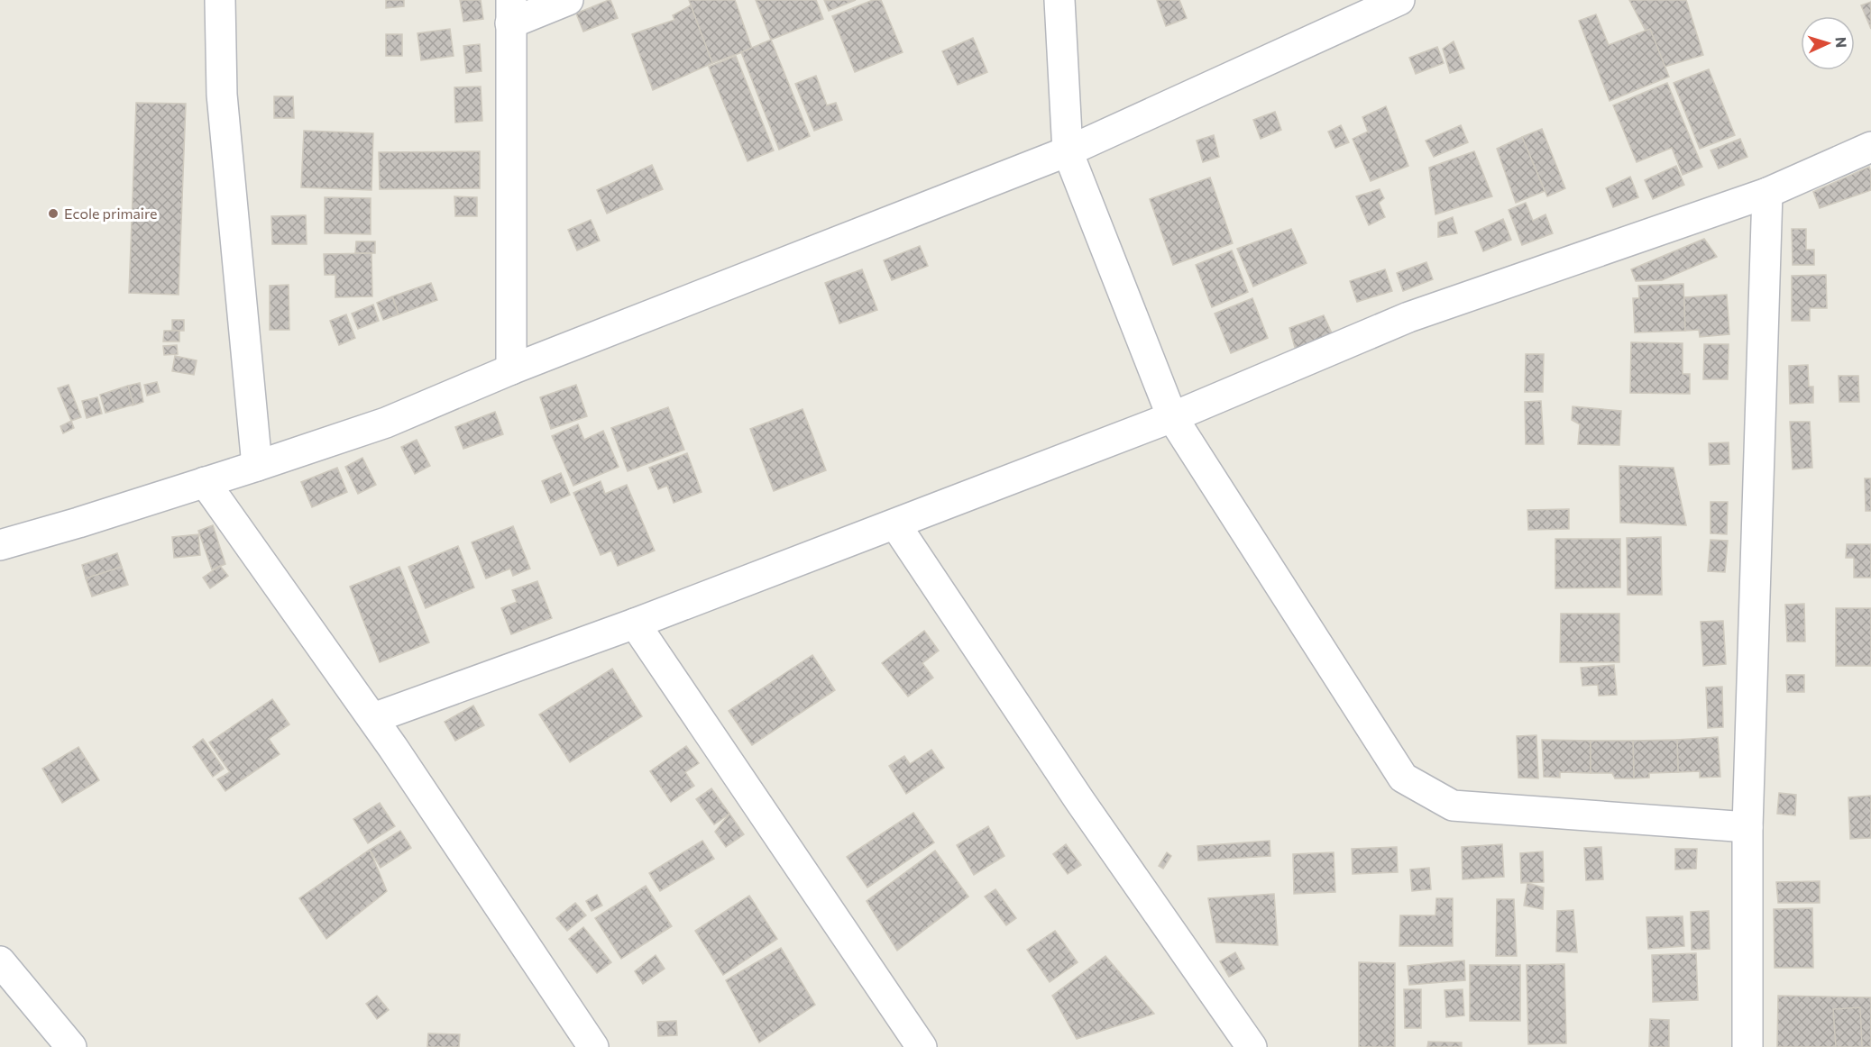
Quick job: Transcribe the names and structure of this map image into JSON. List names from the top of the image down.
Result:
{
  "places": ["Ecole primaire"],
  "north": "right"
}
